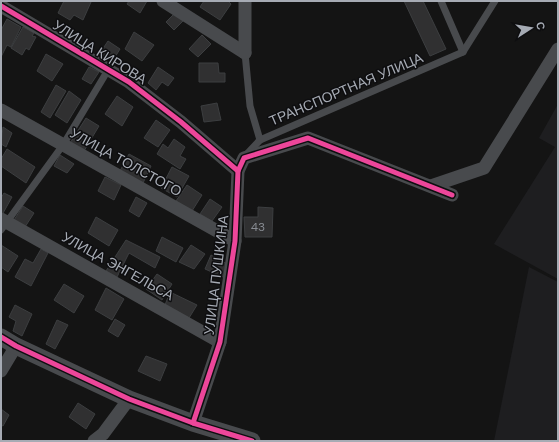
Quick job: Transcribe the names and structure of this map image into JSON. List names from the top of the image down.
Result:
{
  "streets": {
    "street": [
      "УЛИЦА КИРОВА",
      "УЛИЦА ТОЛСТОГО",
      "УЛИЦА ЭНГЕЛЬСА",
      "УЛИЦА ПУШКИНА"
    ],
    "lane": ["ТРАНСПОРТНАЯ УЛИЦА"]
  },
  "crossings": [
    ["УЛИЦА КИРОВА", "УЛИЦА ПУШКИНА"],
    ["ТРАНСПОРТНАЯ УЛИЦА", "УЛИЦА ПУШКИНА"],
    ["УЛИЦА ТОЛСТОГО", "УЛИЦА ПУШКИНА"],
    ["УЛИЦА ЭНГЕЛЬСА", "УЛИЦА ПУШКИНА"]
  ],
  "house_numbers": ["43"],
  "north": "right"
}
